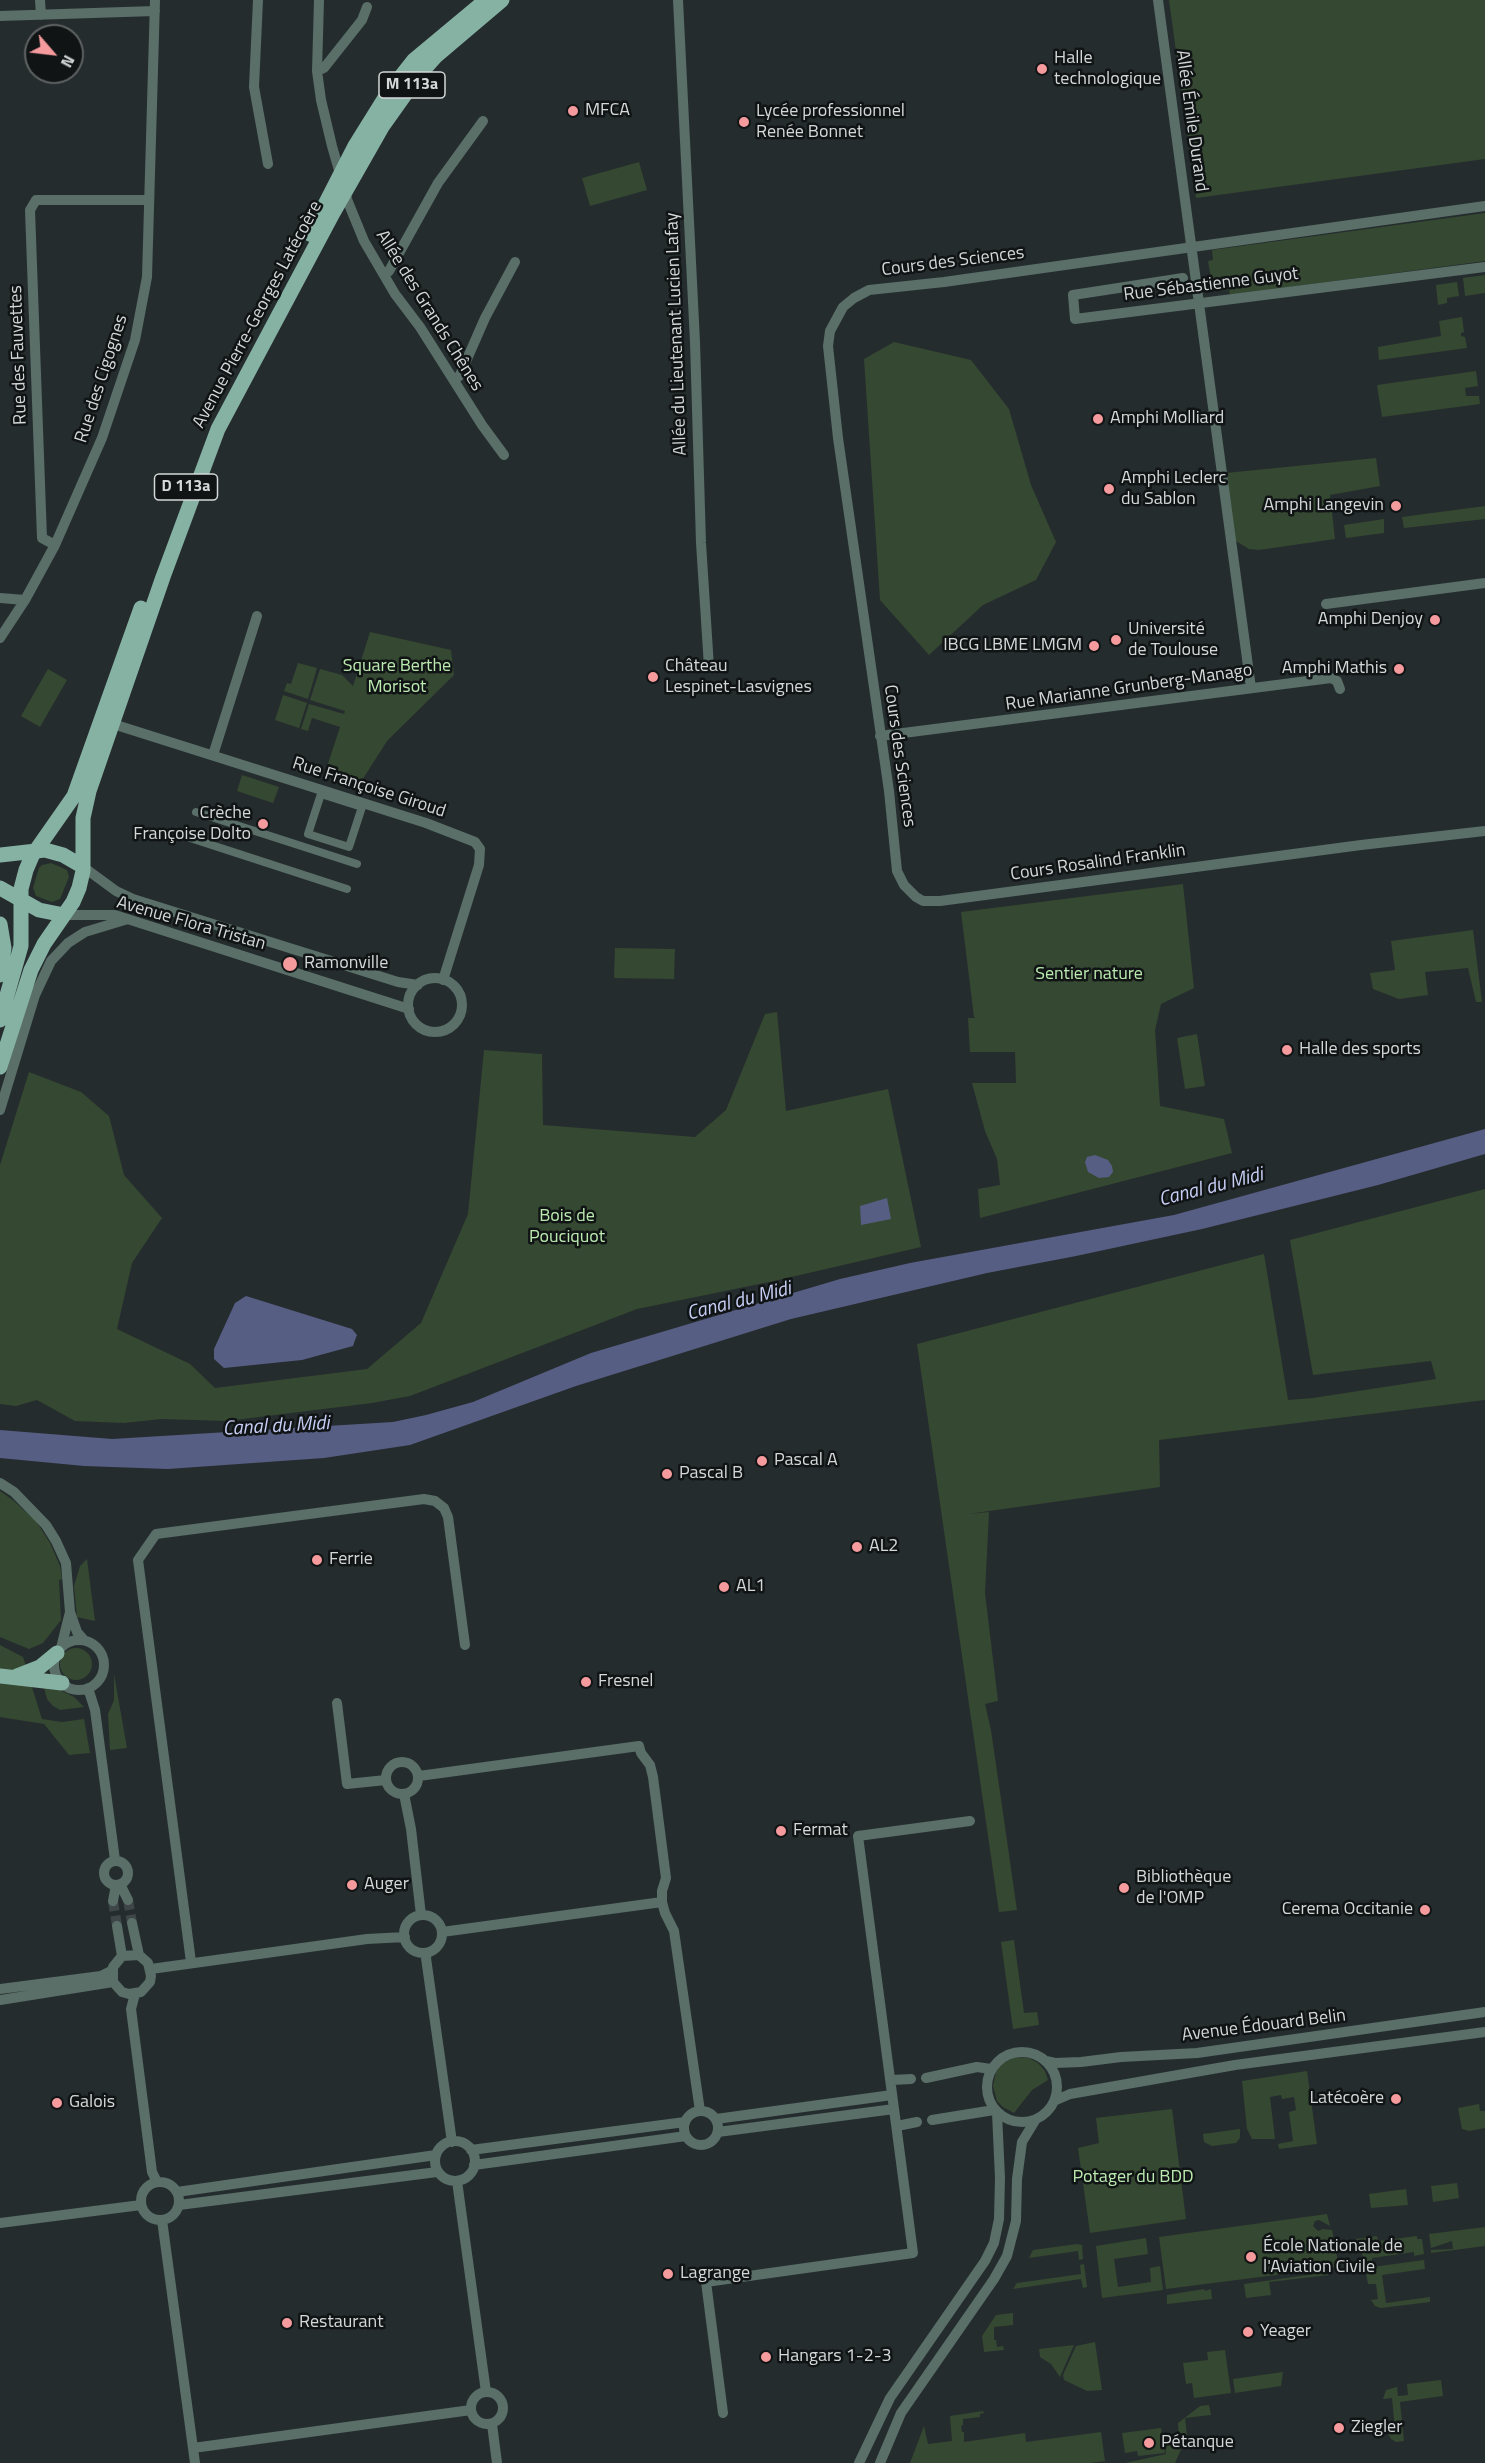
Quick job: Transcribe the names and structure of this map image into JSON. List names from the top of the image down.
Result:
{
  "streets": {
    "main road": ["M 113a", "Avenue Pierre-Georges Latécoère", "D 113a"],
    "street": [
      "Allée Émile Durand",
      "Cours des Sciences",
      "Rue Sébastienne Guyot",
      "Allée des Grands Chênes",
      "Allée du Lieutenant Lucien Lafay",
      "Rue des Fauvettes",
      "Rue des Cigognes",
      "Rue Marianne Grunberg-Manago",
      "Rue Françoise Giroud",
      "Cours Rosalind Franklin",
      "Avenue Flora Tristan",
      "Avenue Édouard Belin"
    ]
  },
  "crossings": [
    ["Allée Émile Durand", "Cours des Sciences"],
    ["Allée Émile Durand", "Rue Sébastienne Guyot"],
    ["Allée Émile Durand", "Rue Marianne Grunberg-Manago"],
    ["Cours des Sciences", "Rue Marianne Grunberg-Manago"],
    ["Cours des Sciences", "Cours Rosalind Franklin"],
    ["Allée des Grands Chênes", "Avenue Pierre-Georges Latécoère"],
    ["Avenue Pierre-Georges Latécoère", "Rue Françoise Giroud"],
    ["Avenue Pierre-Georges Latécoère", "Avenue Flora Tristan"],
    ["Rue des Fauvettes", "Rue des Cigognes"],
    ["Rue Françoise Giroud", "Avenue Flora Tristan"]
  ],
  "water": ["Canal du Midi"],
  "parks": [
    "Square Berthe Morisot",
    "Sentier nature",
    "Bois de Pouciquot",
    "Potager du BDD"
  ],
  "places": [
    "Halle technologique",
    "MFCA",
    "Lycée professionnel Renée Bonnet",
    "Amphi Molliard",
    "Amphi Leclerc du Sablon",
    "Amphi Langevin",
    "Amphi Denjoy",
    "Université de Toulouse",
    "IBCG LBME LMGM",
    "Amphi Mathis",
    "Château Lespinet-Lasvignes",
    "Crèche Françoise Dolto",
    "Ramonville",
    "Halle des sports",
    "Pascal A",
    "Pascal B",
    "AL2",
    "Ferrie",
    "AL1",
    "Fresnel",
    "Fermat",
    "Auger",
    "Bibliothèque de l'OMP",
    "Cerema Occitanie",
    "Latécoère",
    "Galois",
    "École Nationale de l'Aviation Civile",
    "Lagrange",
    "Restaurant",
    "Yeager",
    "Hangars 1-2-3",
    "Ziegler",
    "Pétanque"
  ],
  "north": "bottom right"
}
